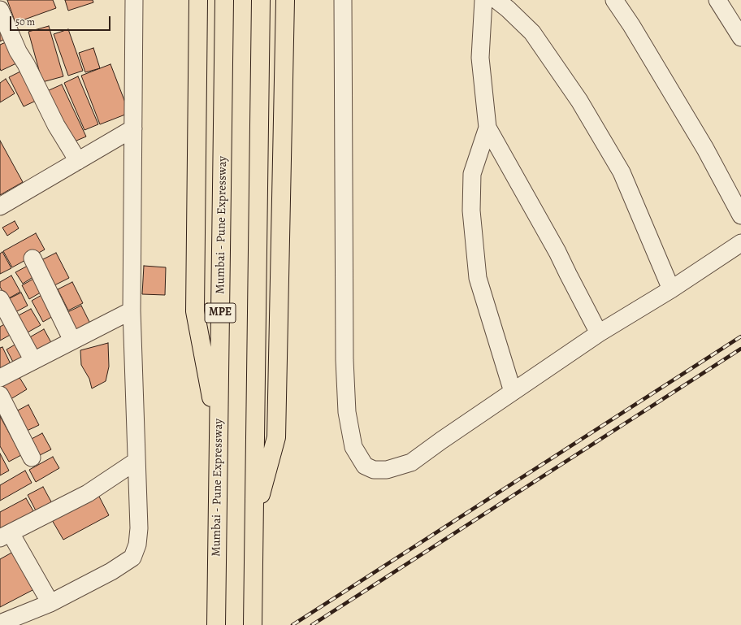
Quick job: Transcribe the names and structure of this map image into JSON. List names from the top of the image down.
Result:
{
  "streets": {
    "highway": ["Mumbai - Pune Expressway", "MPE"]
  },
  "scale_bar": "50 m"
}
